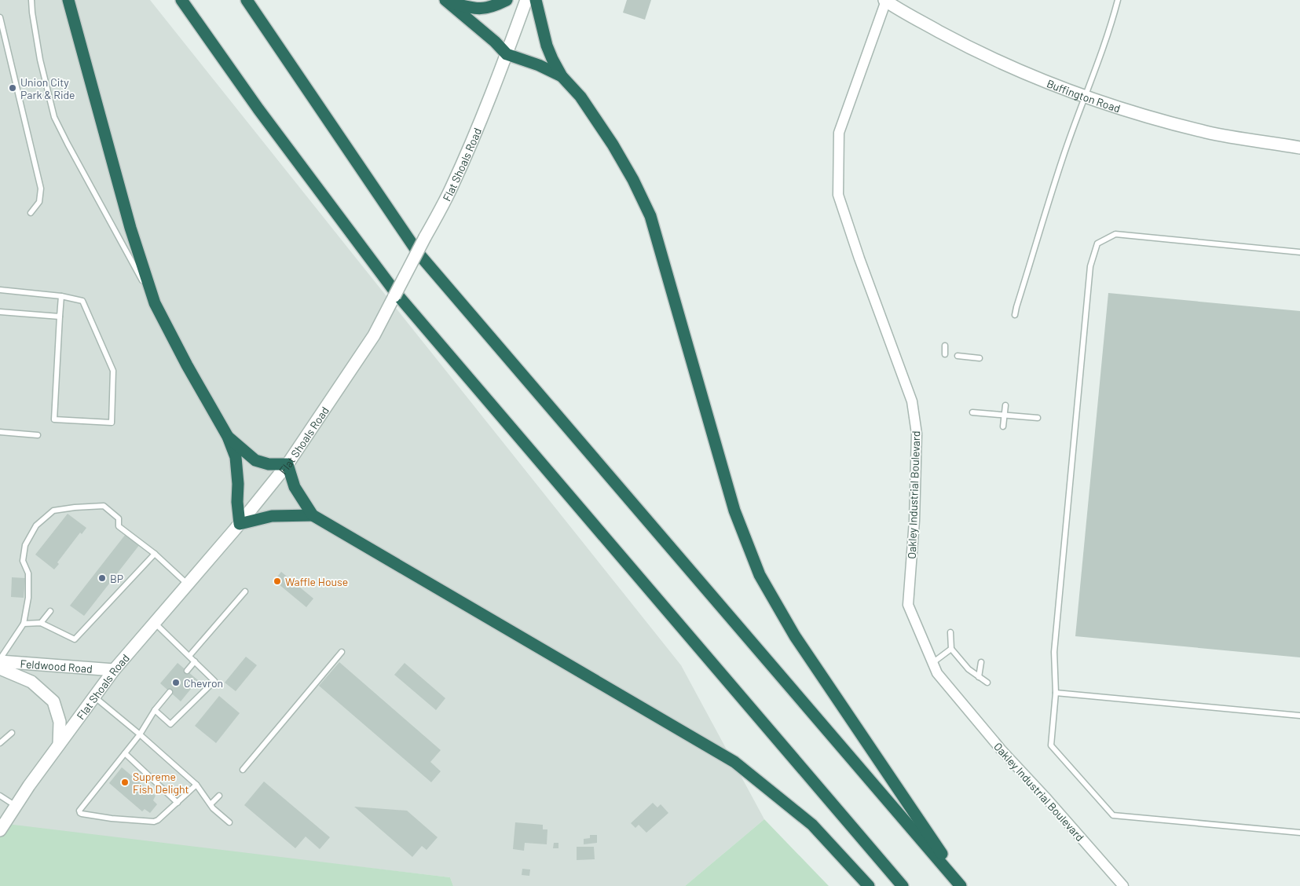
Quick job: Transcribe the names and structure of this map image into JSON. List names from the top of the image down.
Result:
{
  "streets": {
    "street": [
      "Buffington Road",
      "Flat Shoals Road",
      "Oakley Industrial Boulevard",
      "Feldwood Road"
    ]
  },
  "crossings": [
    ["Buffington Road", "Oakley Industrial Boulevard"],
    ["Flat Shoals Road", "Feldwood Road"]
  ],
  "places": [
    "Union City Park & Ride",
    "BP",
    "Waffle House",
    "Chevron",
    "Supreme Fish Delight"
  ]
}
